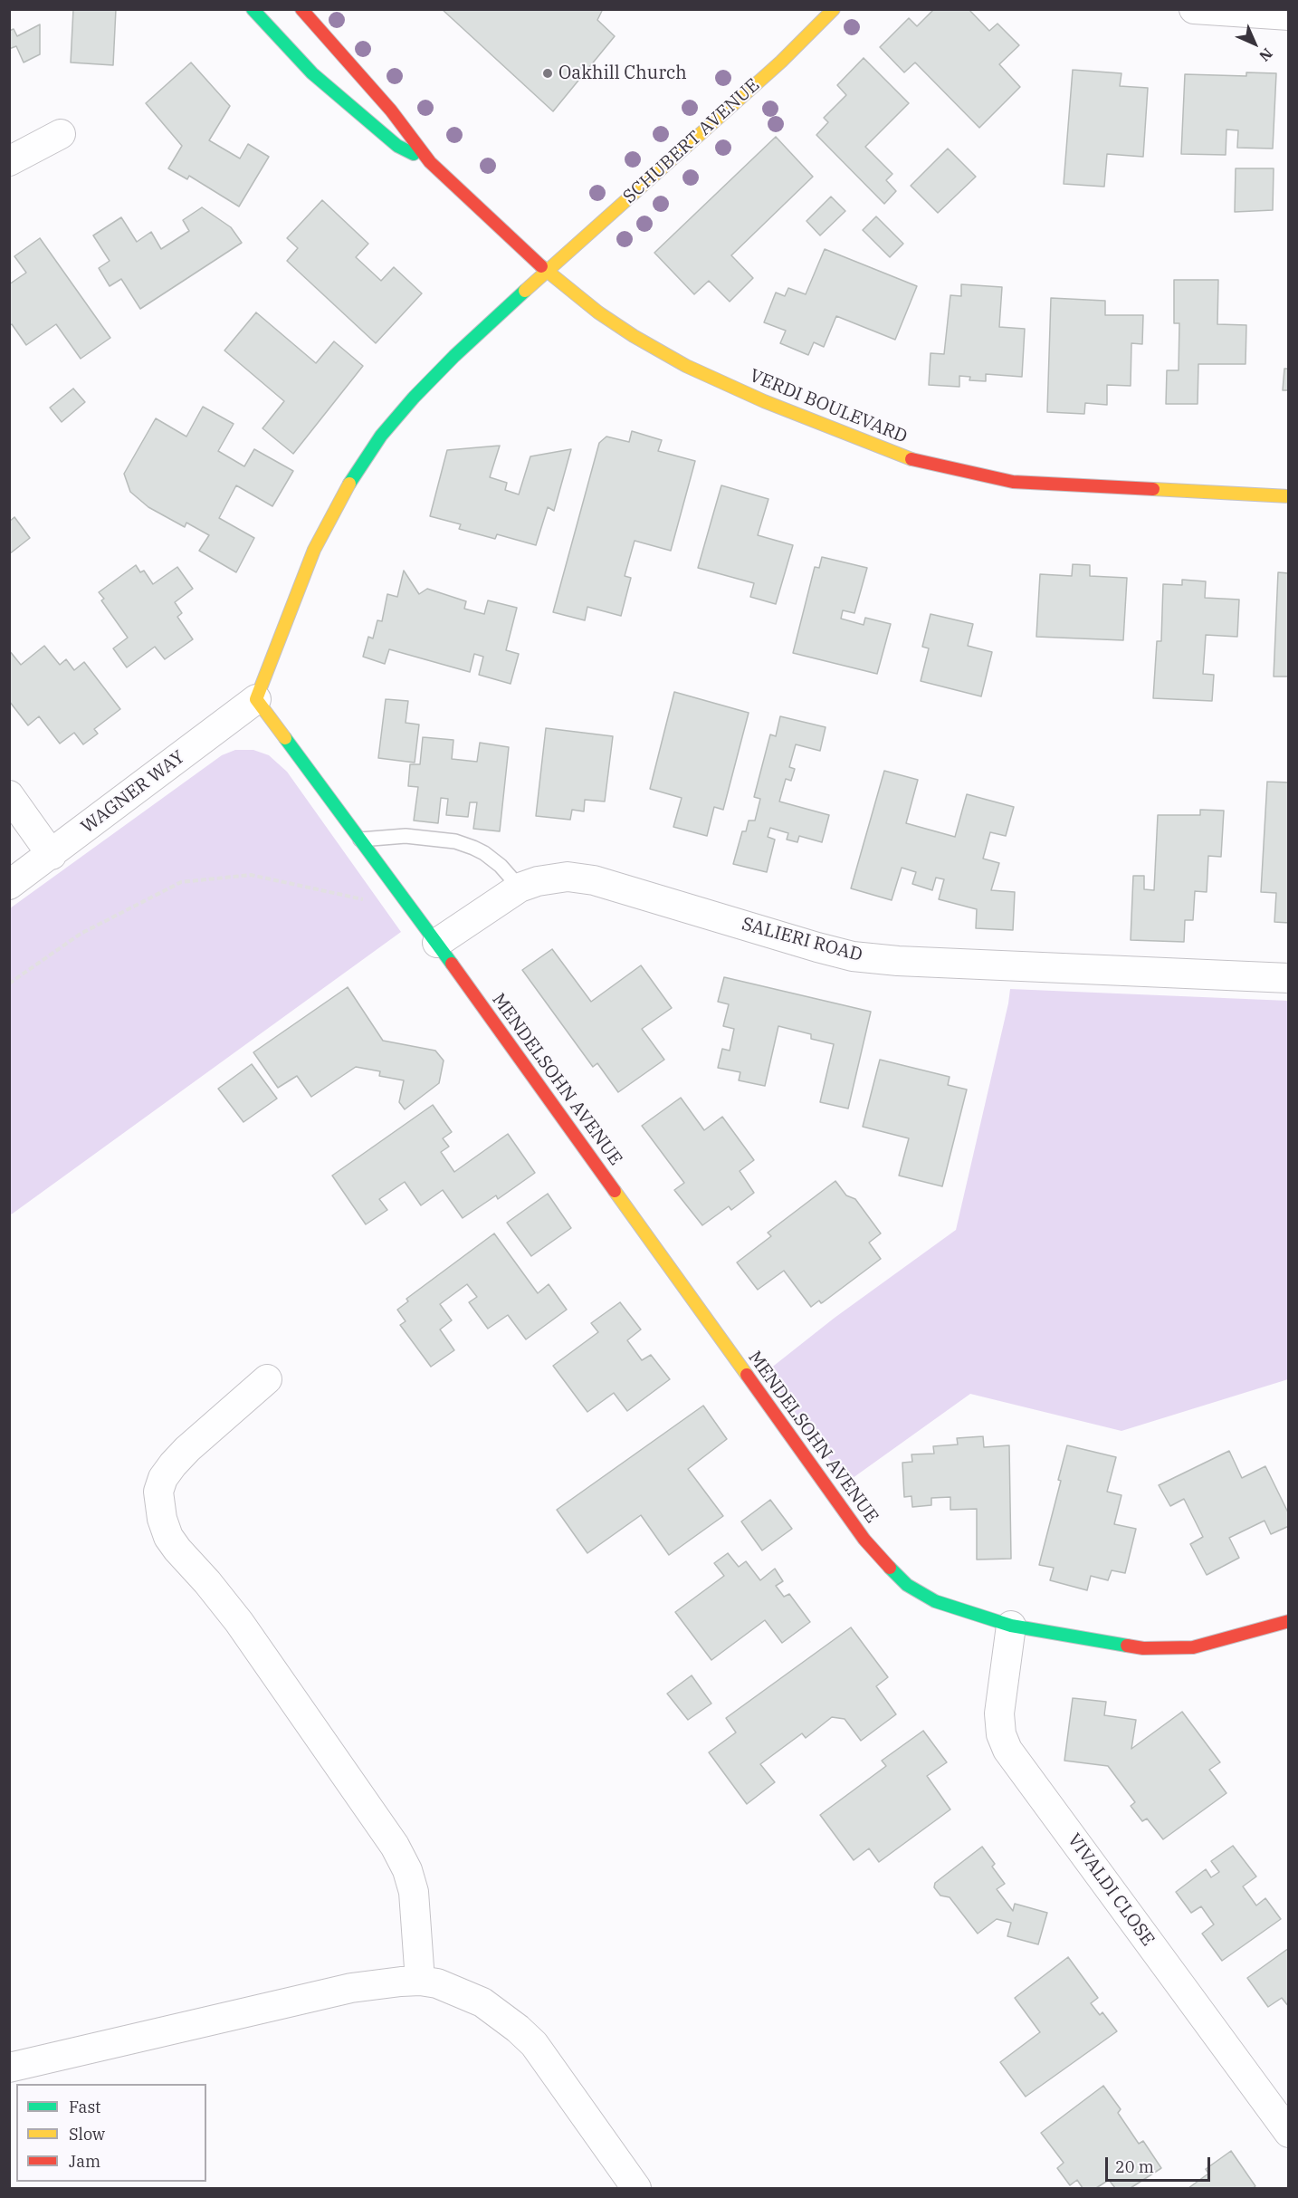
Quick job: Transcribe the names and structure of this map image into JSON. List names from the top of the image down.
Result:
{
  "streets": {
    "street": [
      "SCHUBERT AVENUE",
      "VERDI BOULEVARD",
      "WAGNER WAY",
      "SALIERI ROAD",
      "MENDELSOHN AVENUE",
      "VIVALDI CLOSE"
    ]
  },
  "crossings": [
    ["SCHUBERT AVENUE", "VERDI BOULEVARD"],
    ["WAGNER WAY", "MENDELSOHN AVENUE"],
    ["SALIERI ROAD", "MENDELSOHN AVENUE"],
    ["MENDELSOHN AVENUE", "VIVALDI CLOSE"]
  ],
  "places": ["Oakhill Church"],
  "legend": ["Fast", "Slow", "Jam"],
  "scale_bar": "20 m",
  "north": "bottom right"
}
